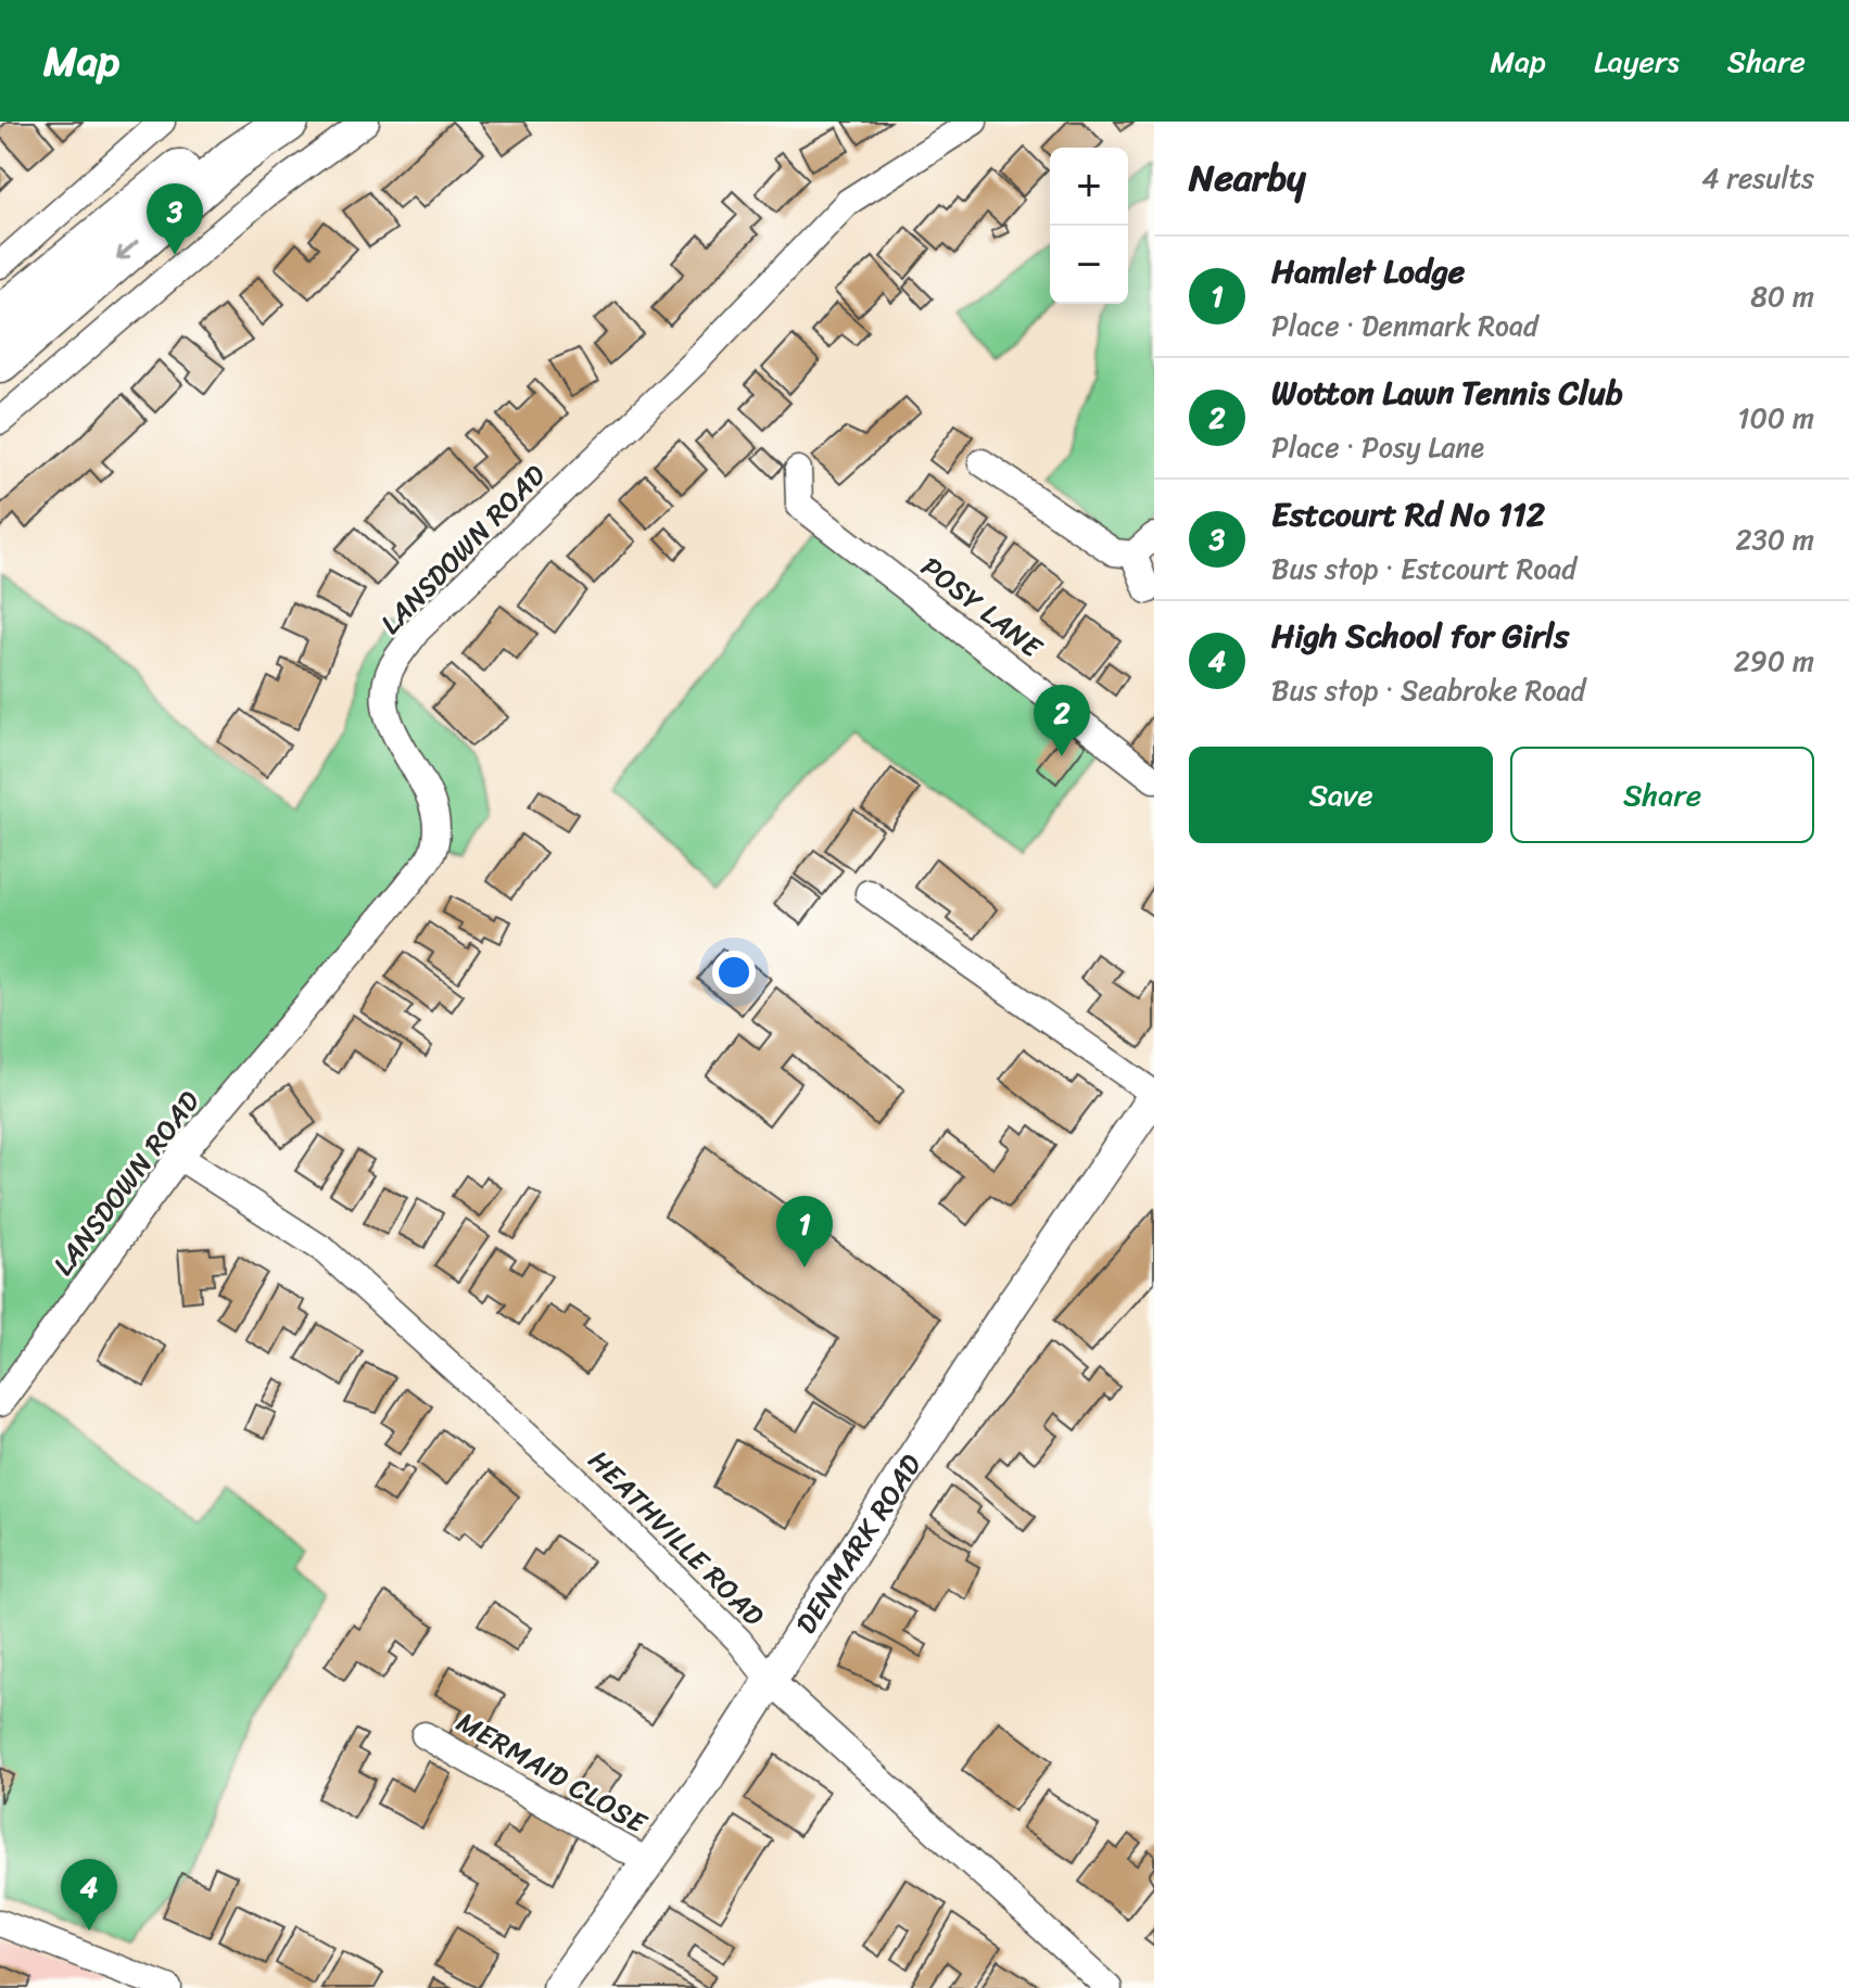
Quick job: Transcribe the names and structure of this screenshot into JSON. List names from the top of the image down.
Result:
{
  "streets": {
    "street": [
      "LANSDOWN ROAD",
      "POSY LANE",
      "HEATHVILLE ROAD",
      "DENMARK ROAD",
      "MERMAID CLOSE"
    ]
  },
  "crossings": [
    ["LANSDOWN ROAD", "HEATHVILLE ROAD"],
    ["HEATHVILLE ROAD", "DENMARK ROAD"],
    ["DENMARK ROAD", "MERMAID CLOSE"]
  ],
  "page": {
    "header": "Map",
    "nav": ["Map", "Layers", "Share"],
    "heading": ["Nearby", "4 results"],
    "map_buttons": ["+", "−"],
    "pins": [
      "3",
      "2",
      "1",
      "4"
    ],
    "list": [
      {
        "mark": "1",
        "name": "Hamlet Lodge",
        "note": "Place · Denmark Road",
        "value": "80 m"
      },
      {
        "mark": "2",
        "name": "Wotton Lawn Tennis Club",
        "note": "Place · Posy Lane",
        "value": "100 m"
      },
      {
        "mark": "3",
        "name": "Estcourt Rd No 112",
        "note": "Bus stop · Estcourt Road",
        "value": "230 m"
      },
      {
        "mark": "4",
        "name": "High School for Girls",
        "note": "Bus stop · Seabroke Road",
        "value": "290 m"
      }
    ],
    "buttons": ["Save", "Share"]
  }
}
